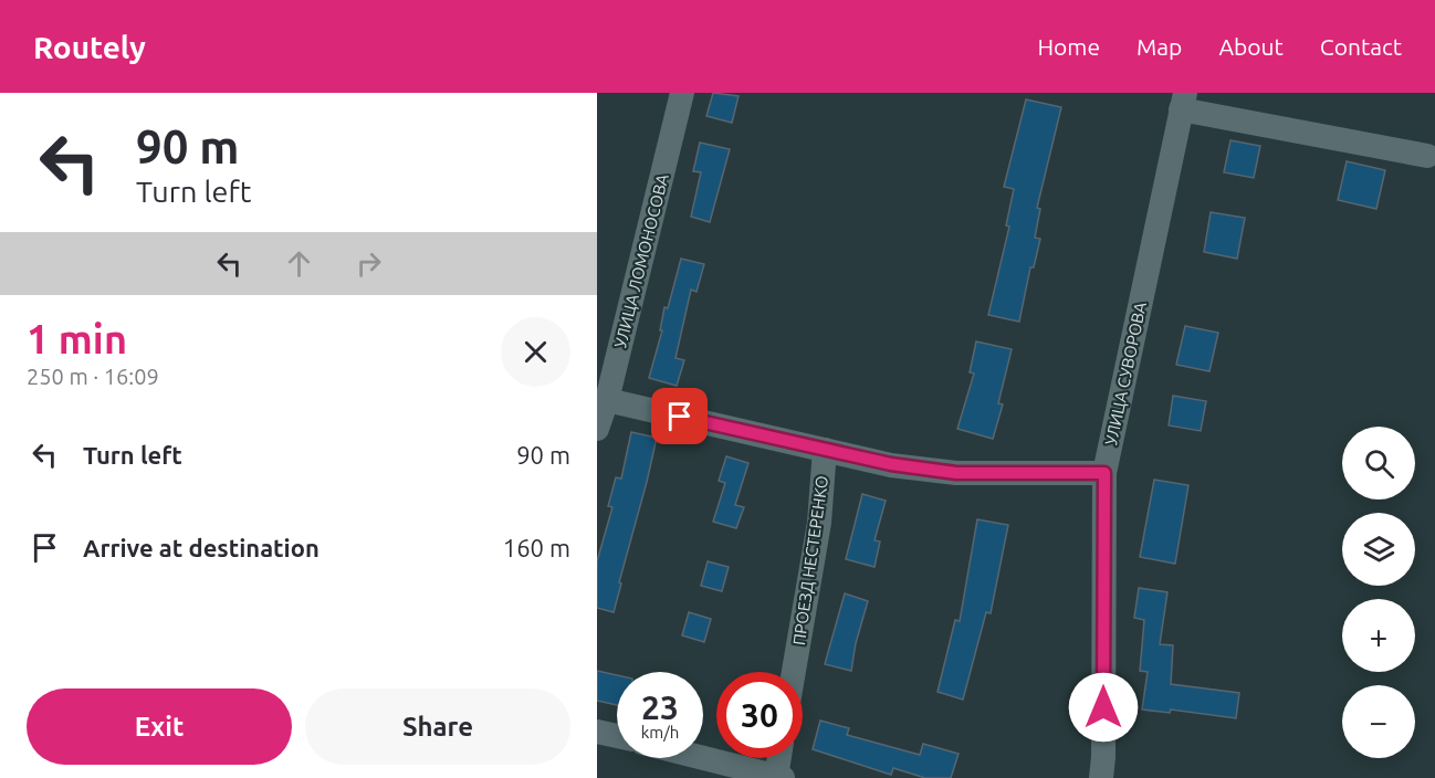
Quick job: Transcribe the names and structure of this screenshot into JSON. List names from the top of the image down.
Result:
{
  "streets": {
    "street": ["УЛИЦА ЛОМОНОСОВА", "УЛИЦА СУВОРОВА", "ПРОЕЗД НЕСТЕРЕНКО"]
  },
  "page": {
    "header": "Routely",
    "nav": [
      "Home",
      "Map",
      "About",
      "Contact"
    ],
    "turn": ["90 m", "Turn left"],
    "heading": ["1 min", "250 m · 16:09"],
    "list": [
      {
        "name": "Turn left",
        "value": "90 m"
      },
      {
        "name": "Arrive at destination",
        "value": "160 m"
      }
    ],
    "map_buttons": ["+", "−"],
    "speed": "23 km/h",
    "limit": "30",
    "buttons": ["Exit", "Share"]
  }
}
